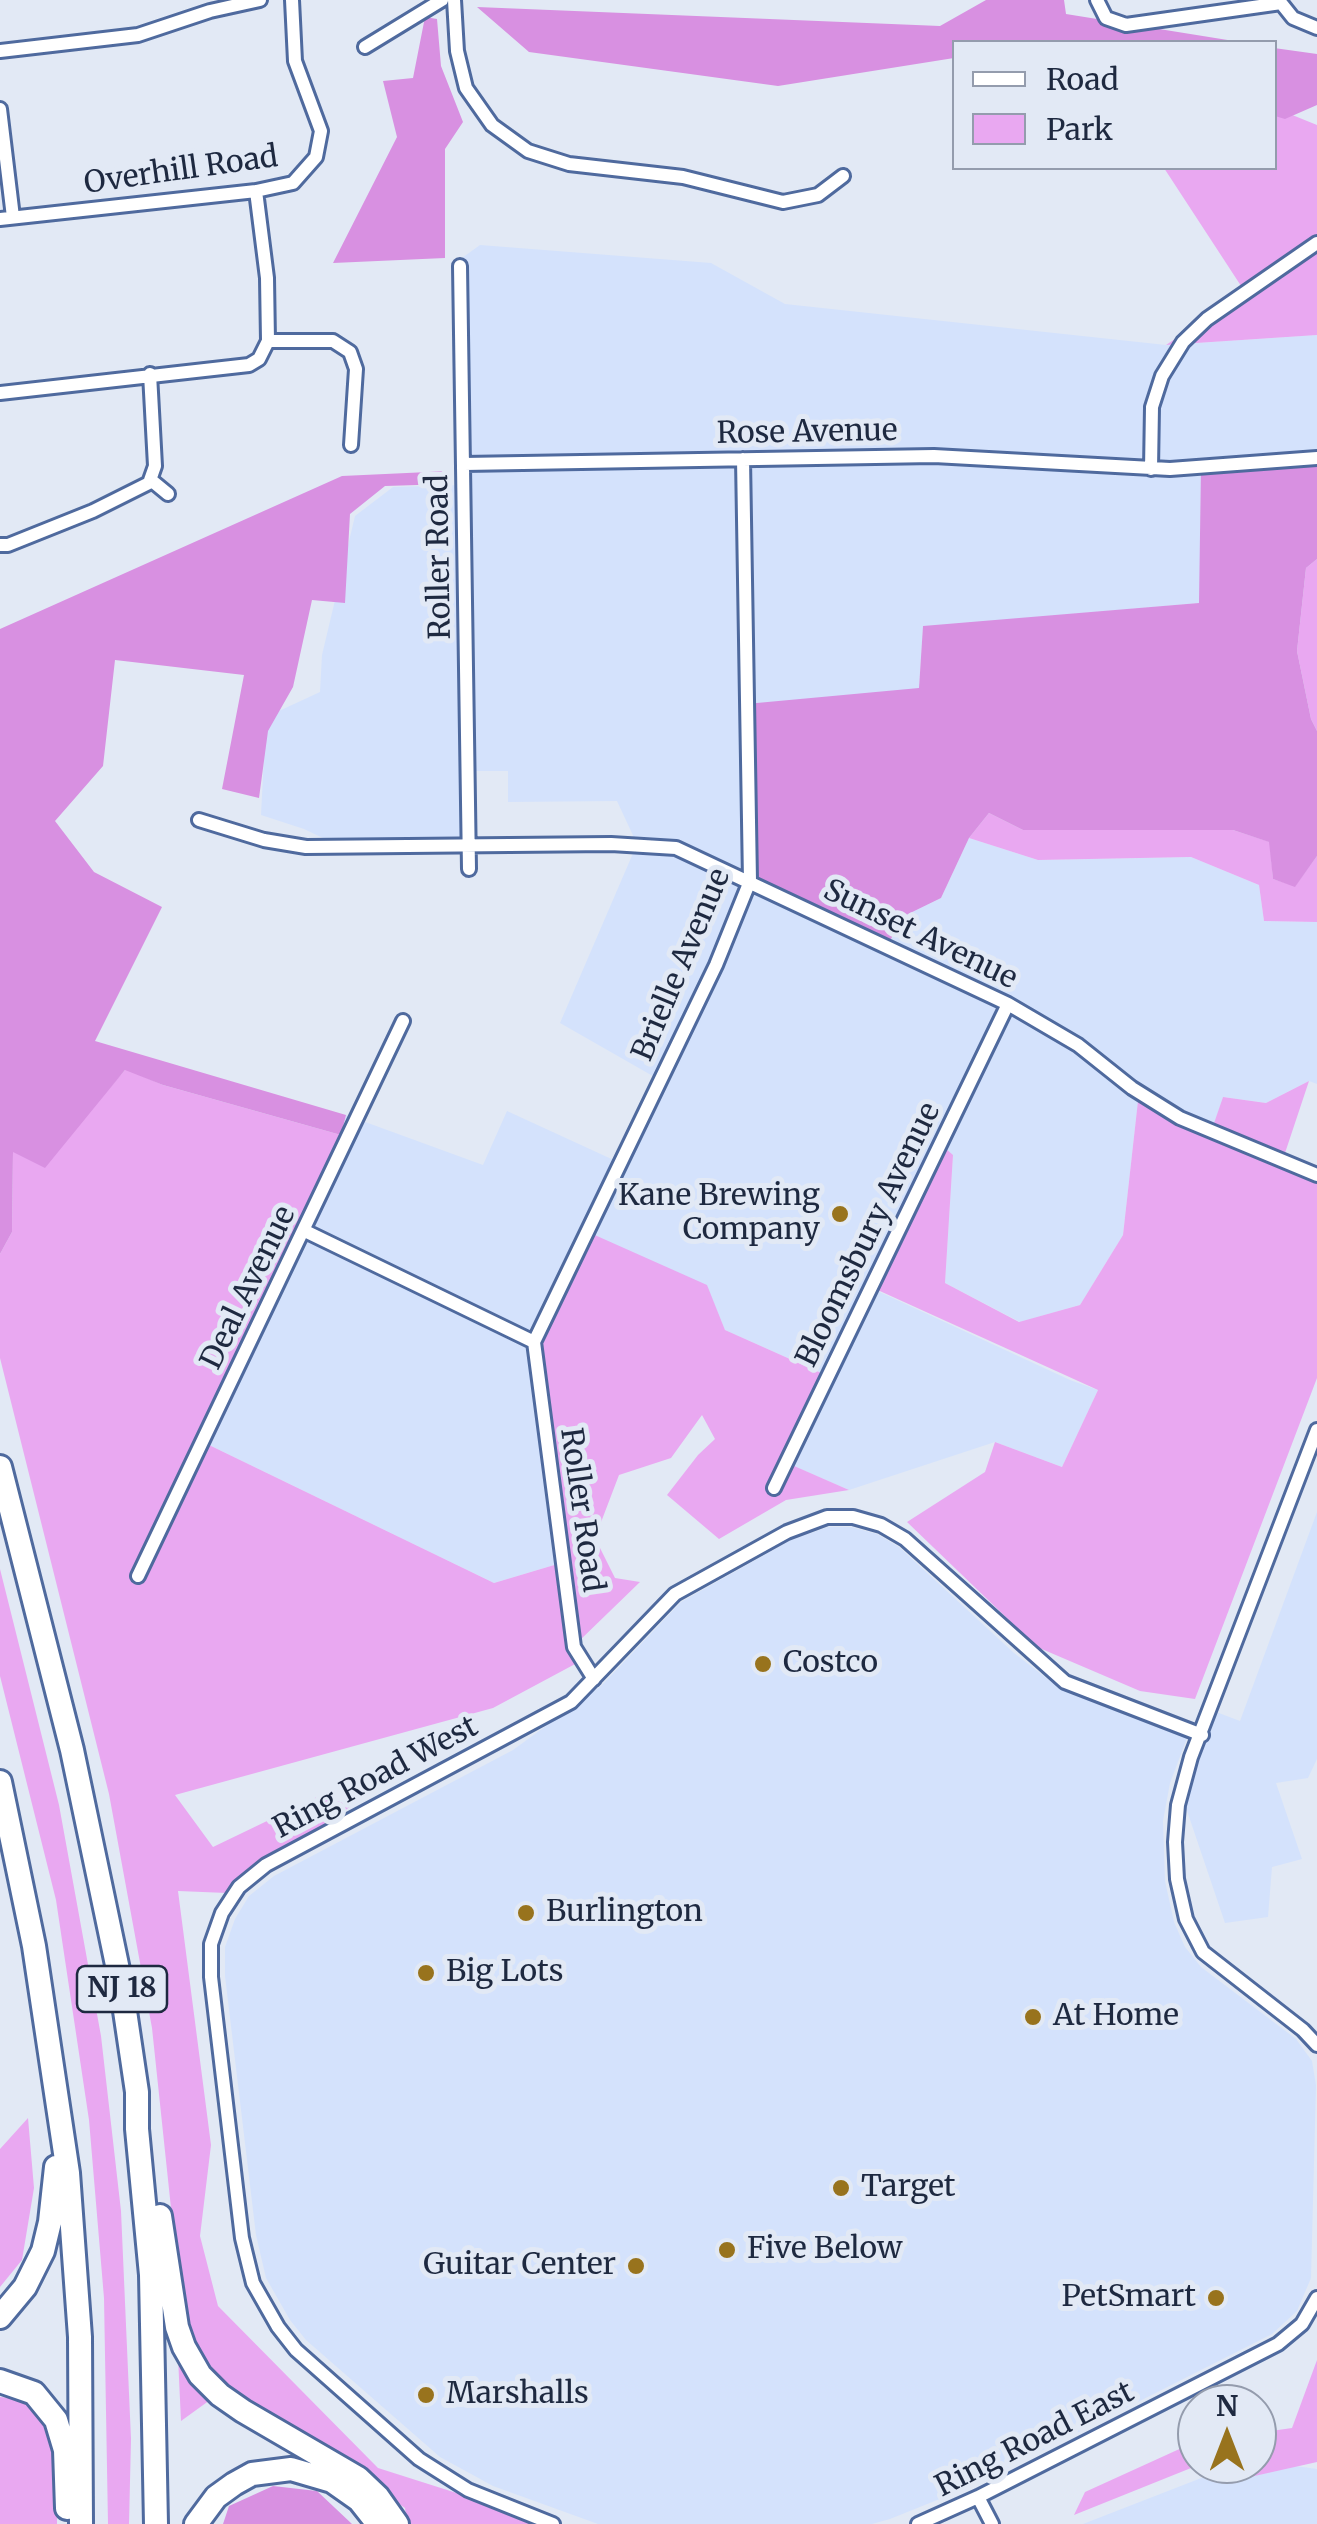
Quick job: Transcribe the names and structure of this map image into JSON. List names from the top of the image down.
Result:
{
  "streets": {
    "highway": ["NJ 18"],
    "street": [
      "Overhill Road",
      "Rose Avenue",
      "Roller Road",
      "Sunset Avenue",
      "Brielle Avenue",
      "Bloomsbury Avenue",
      "Deal Avenue",
      "Ring Road West",
      "Ring Road East"
    ]
  },
  "crossings": [
    ["Rose Avenue", "Roller Road"],
    ["Rose Avenue", "Brielle Avenue"],
    ["Roller Road", "Sunset Avenue"],
    ["Roller Road", "Brielle Avenue"],
    ["Roller Road", "Ring Road West"],
    ["Sunset Avenue", "Brielle Avenue"],
    ["Sunset Avenue", "Bloomsbury Avenue"]
  ],
  "places": [
    "Kane Brewing Company",
    "Costco",
    "Burlington",
    "Big Lots",
    "At Home",
    "Target",
    "Five Below",
    "Guitar Center",
    "PetSmart",
    "Marshalls"
  ],
  "legend": ["Road", "Park"],
  "north": "top"
}
